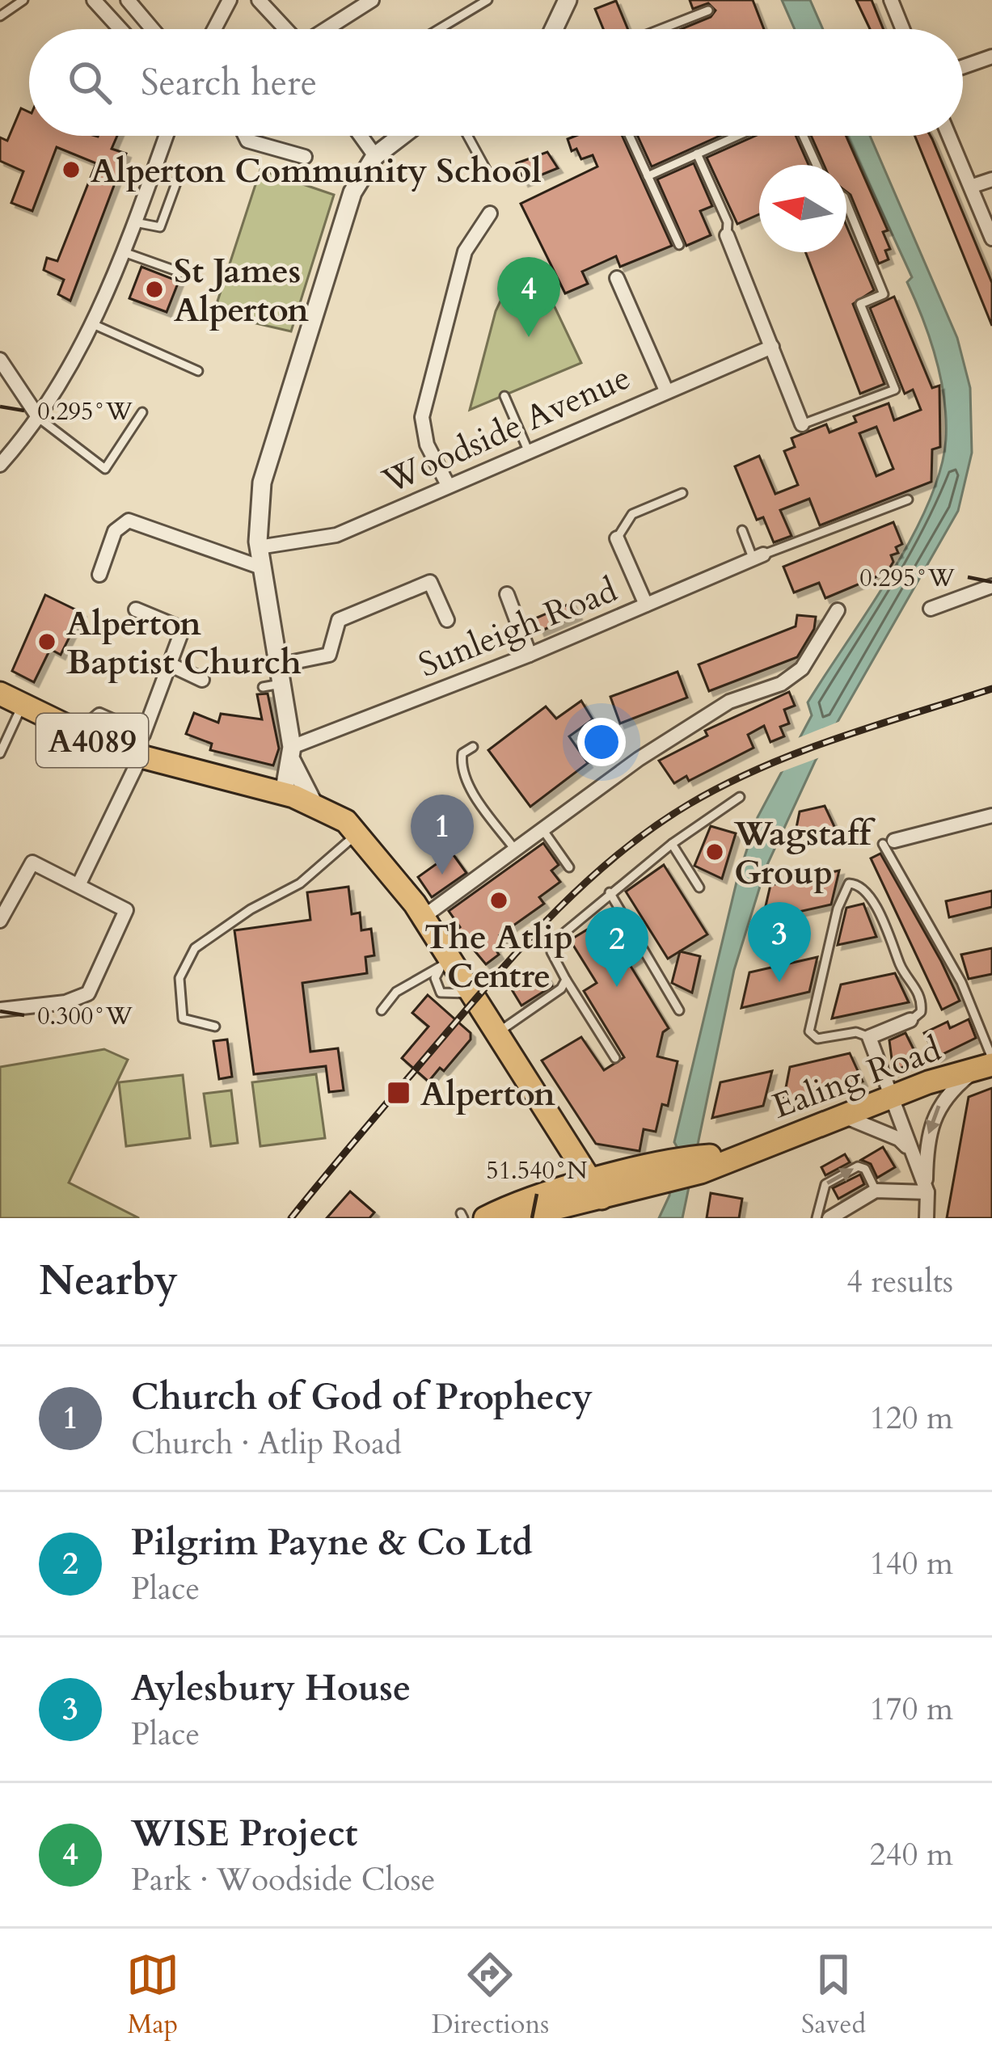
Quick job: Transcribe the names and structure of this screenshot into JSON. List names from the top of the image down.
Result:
{
  "streets": {
    "main road": ["A4089", "Ealing Road"],
    "street": ["Woodside Avenue", "Sunleigh Road"]
  },
  "crossings": [
    ["A4089", "Ealing Road"]
  ],
  "places": {
    "other": [
      "Alperton Community School",
      "St James Alperton",
      "Alperton Baptist Church",
      "Wagstaff Group",
      "The Atlip Centre"
    ],
    "transit": ["Alperton"]
  },
  "north": "left",
  "page": {
    "search": "Search here",
    "pins": [
      "4",
      "1",
      "3",
      "2"
    ],
    "heading": ["Nearby", "4 results"],
    "list": [
      {
        "mark": "1",
        "name": "Church of God of Prophecy",
        "note": "Church · Atlip Road",
        "value": "120 m"
      },
      {
        "mark": "2",
        "name": "Pilgrim Payne & Co Ltd",
        "note": "Place",
        "value": "140 m"
      },
      {
        "mark": "3",
        "name": "Aylesbury House",
        "note": "Place",
        "value": "170 m"
      },
      {
        "mark": "4",
        "name": "WISE Project",
        "note": "Park · Woodside Close",
        "value": "240 m"
      }
    ],
    "nav": ["Map", "Directions", "Saved"]
  },
  "coordinates": ["0.295°W", "0.300°W", "51.540°N"]
}
